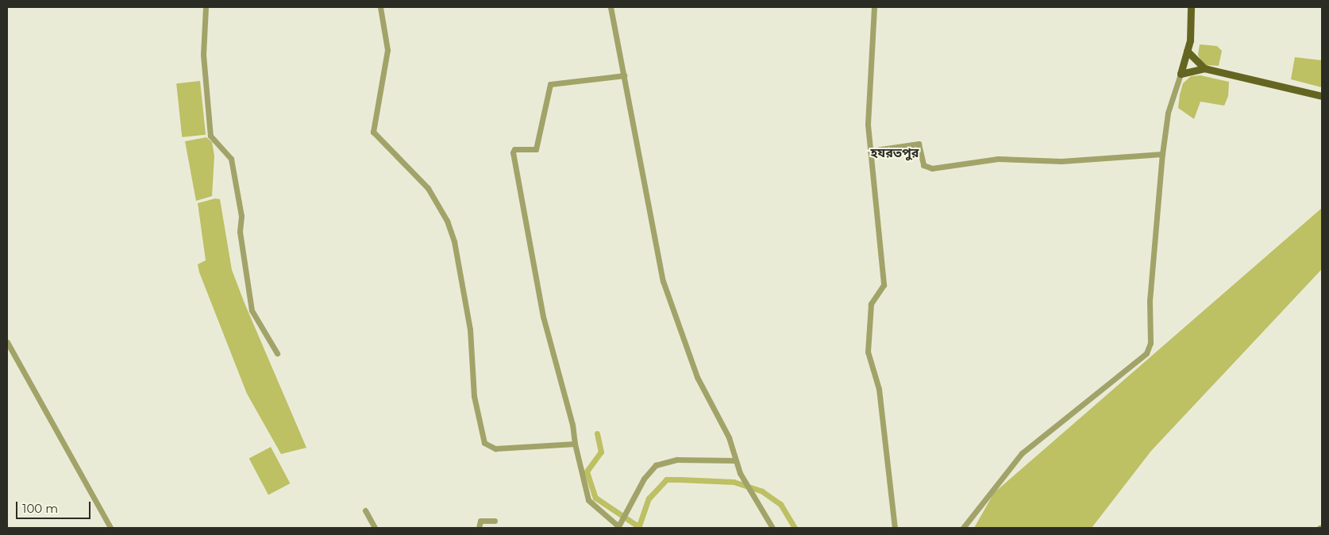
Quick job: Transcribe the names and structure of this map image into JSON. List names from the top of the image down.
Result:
{
  "districts": ["হযরতপুর"],
  "scale_bar": "100 m"
}
